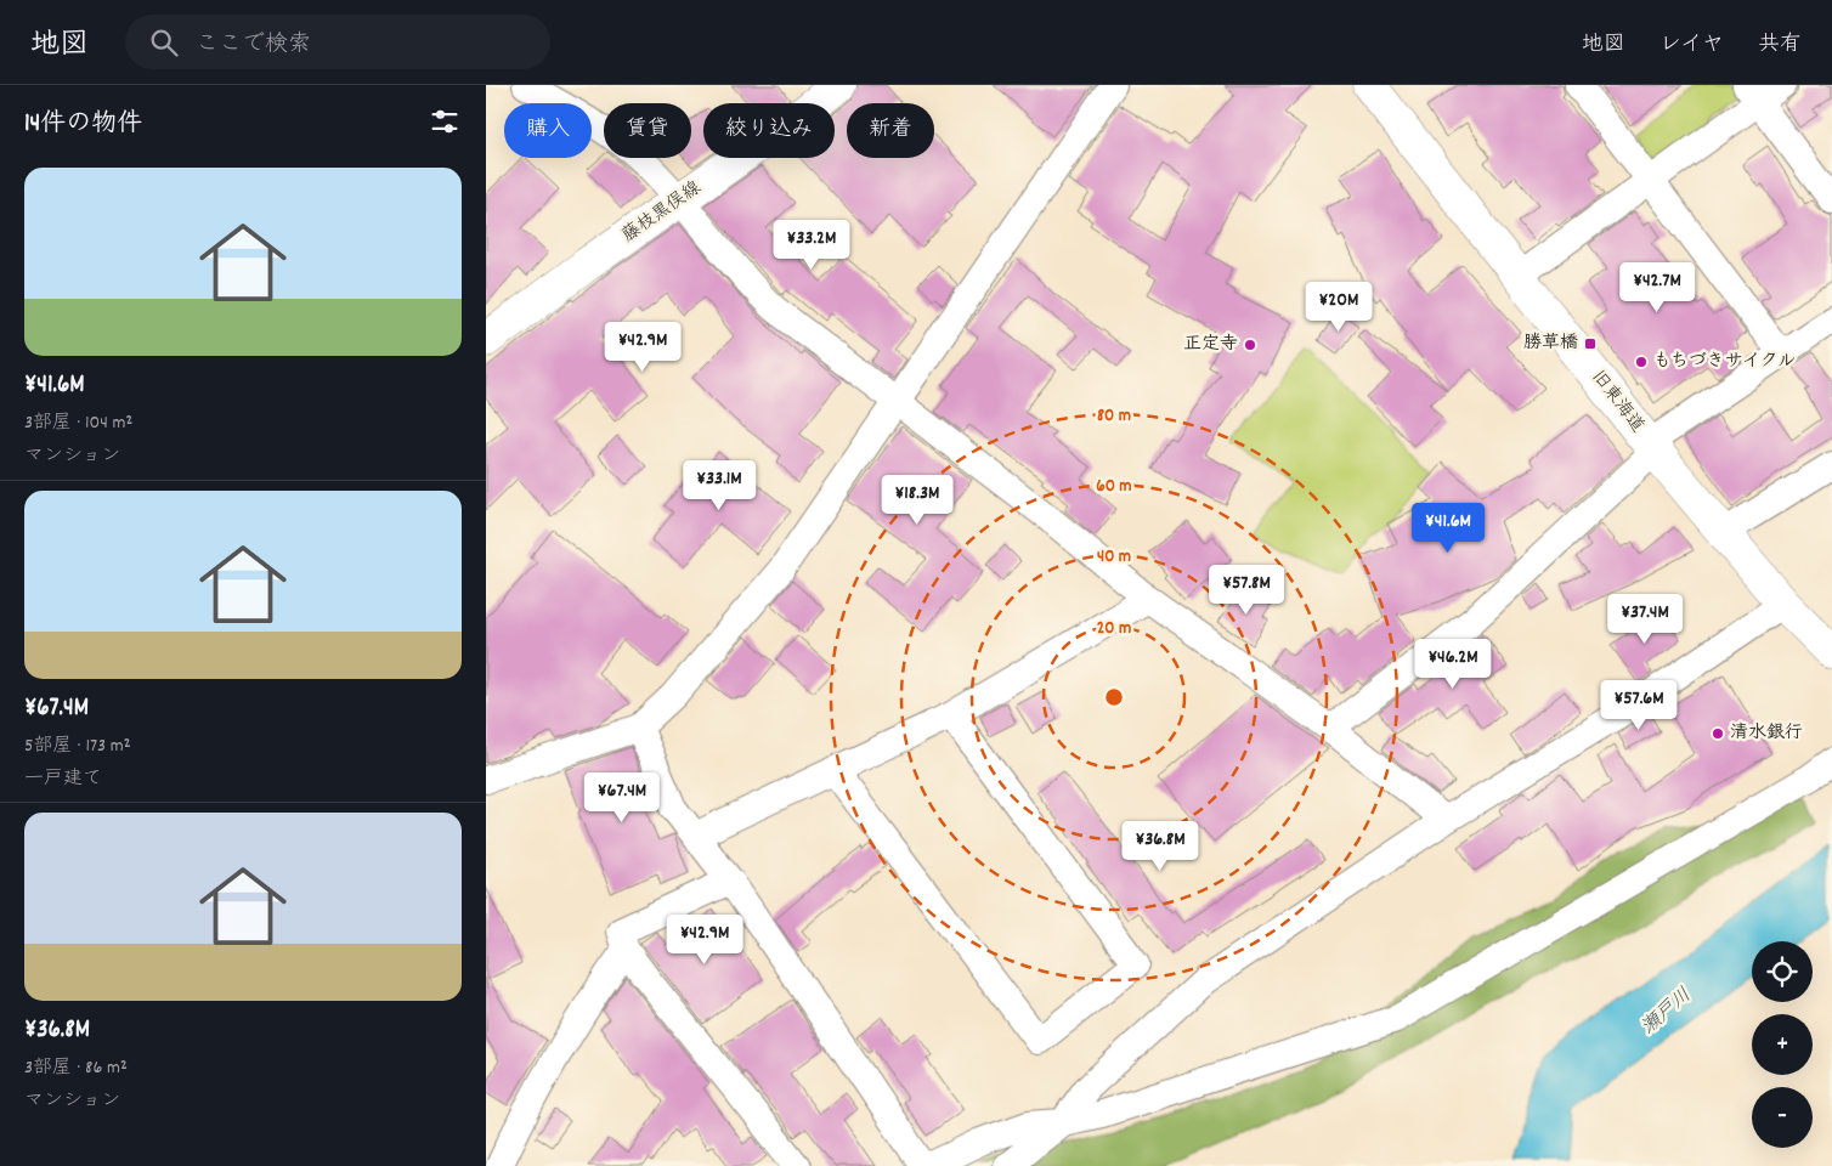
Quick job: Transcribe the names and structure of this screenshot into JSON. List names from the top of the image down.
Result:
{
  "streets": {
    "street": ["藤枝黒俣線", "旧東海道"]
  },
  "water": ["瀬戸川"],
  "places": {
    "transit": ["勝草橋"],
    "other": ["正定寺", "もちづきサイクル", "清水銀行"]
  },
  "page": {
    "header": "地図",
    "search": "ここで検索",
    "nav": ["地図", "レイヤ", "共有"],
    "heading": "14件の物件",
    "chip": [
      "購入",
      "賃貸",
      "絞り込み",
      "新着"
    ],
    "list": [
      {
        "name": "¥41.6M",
        "note": "3部屋 · 104 m² · マンション"
      },
      {
        "name": "¥67.4M",
        "note": "5部屋 · 173 m² · 一戸建て"
      },
      {
        "name": "¥36.8M",
        "note": "3部屋 · 86 m² · マンション"
      }
    ],
    "price": [
      "¥33.2M",
      "¥42.7M",
      "¥20M",
      "¥42.9M",
      "¥33.1M",
      "¥18.3M",
      "¥41.6M",
      "¥57.8M",
      "¥37.4M",
      "¥46.2M",
      "¥57.6M",
      "¥67.4M",
      "¥36.8M",
      "¥42.9M"
    ],
    "map_buttons": ["+", "−"]
  },
  "rings": [
    "80 m",
    "60 m",
    "40 m",
    "20 m"
  ]
}
